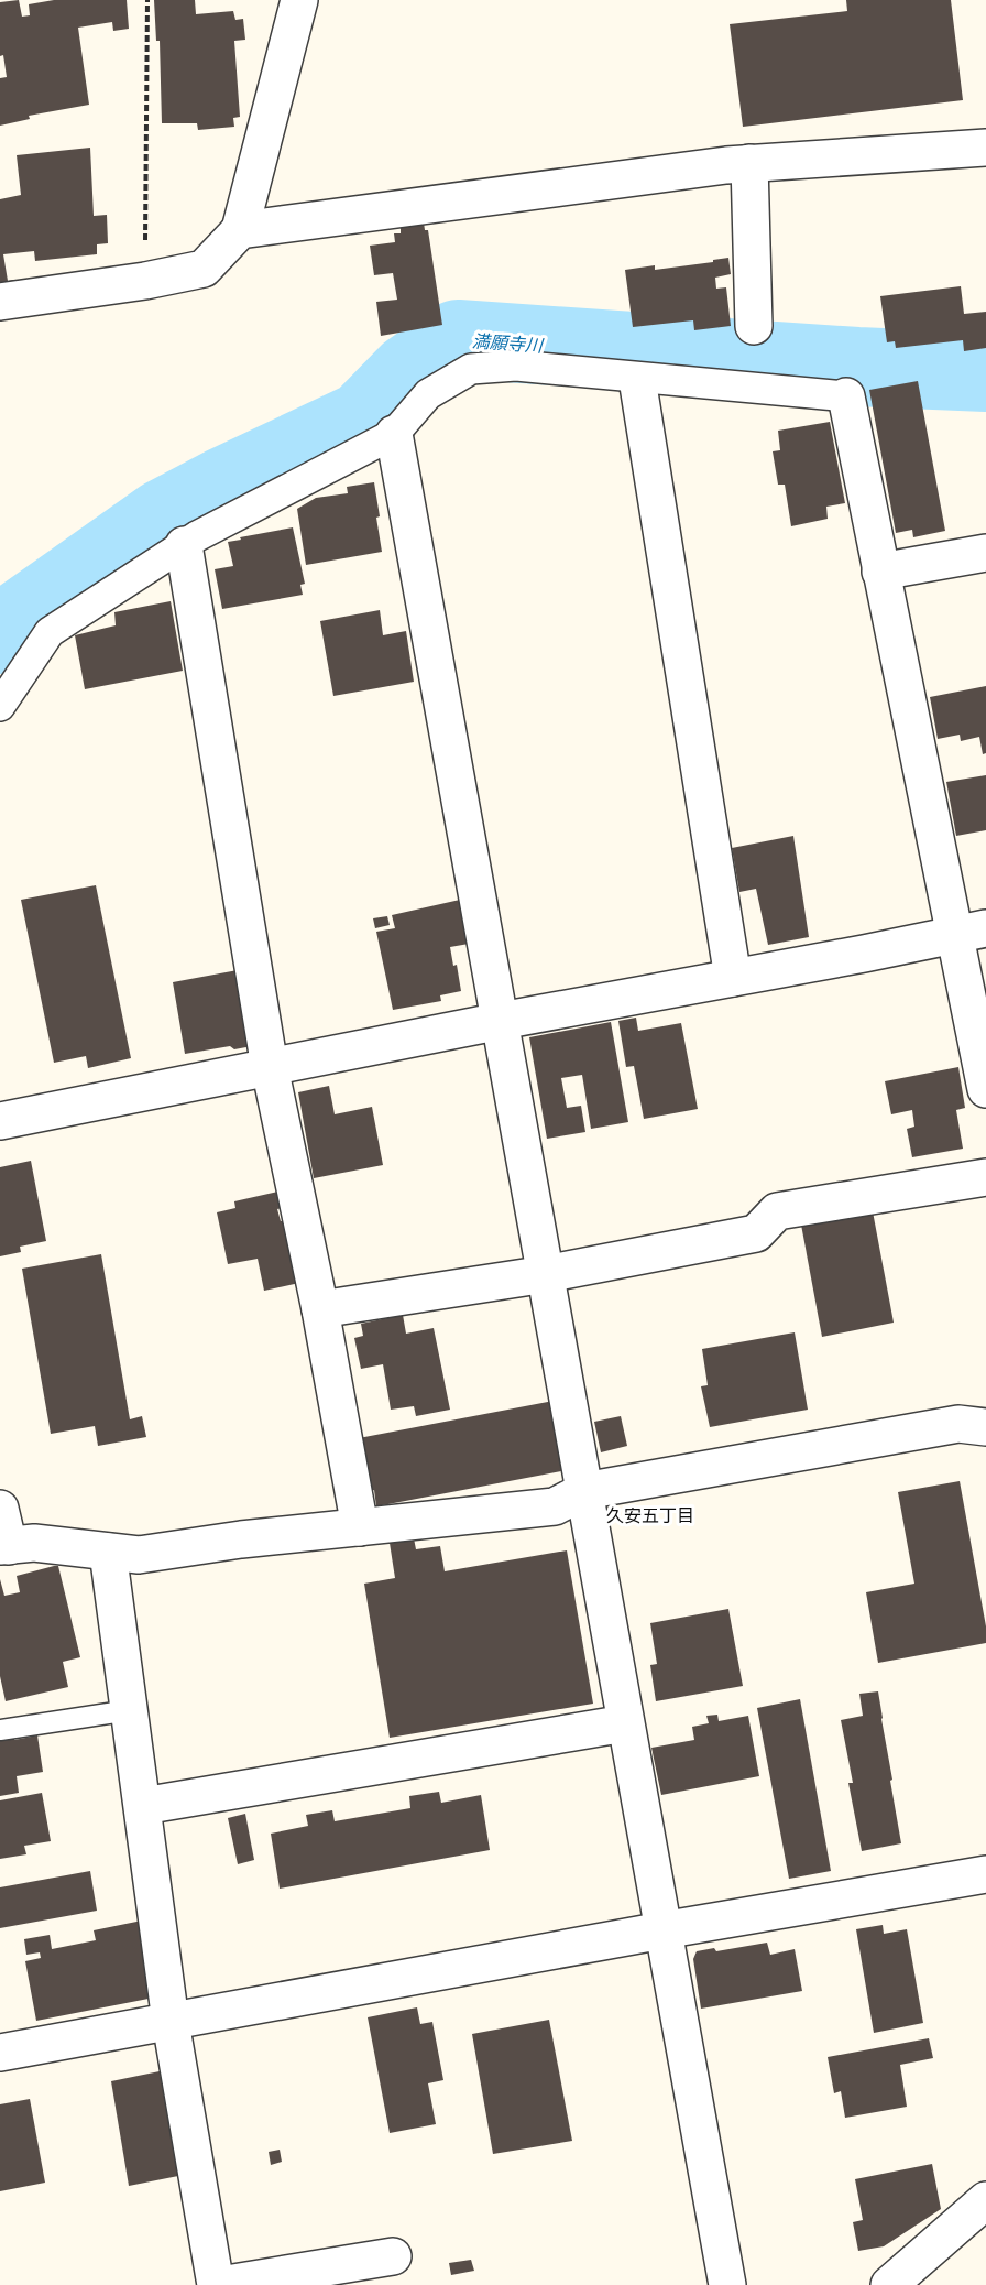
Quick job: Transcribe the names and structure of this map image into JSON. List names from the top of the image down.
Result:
{
  "districts": ["久安五丁目"],
  "water": ["満願寺川"]
}
